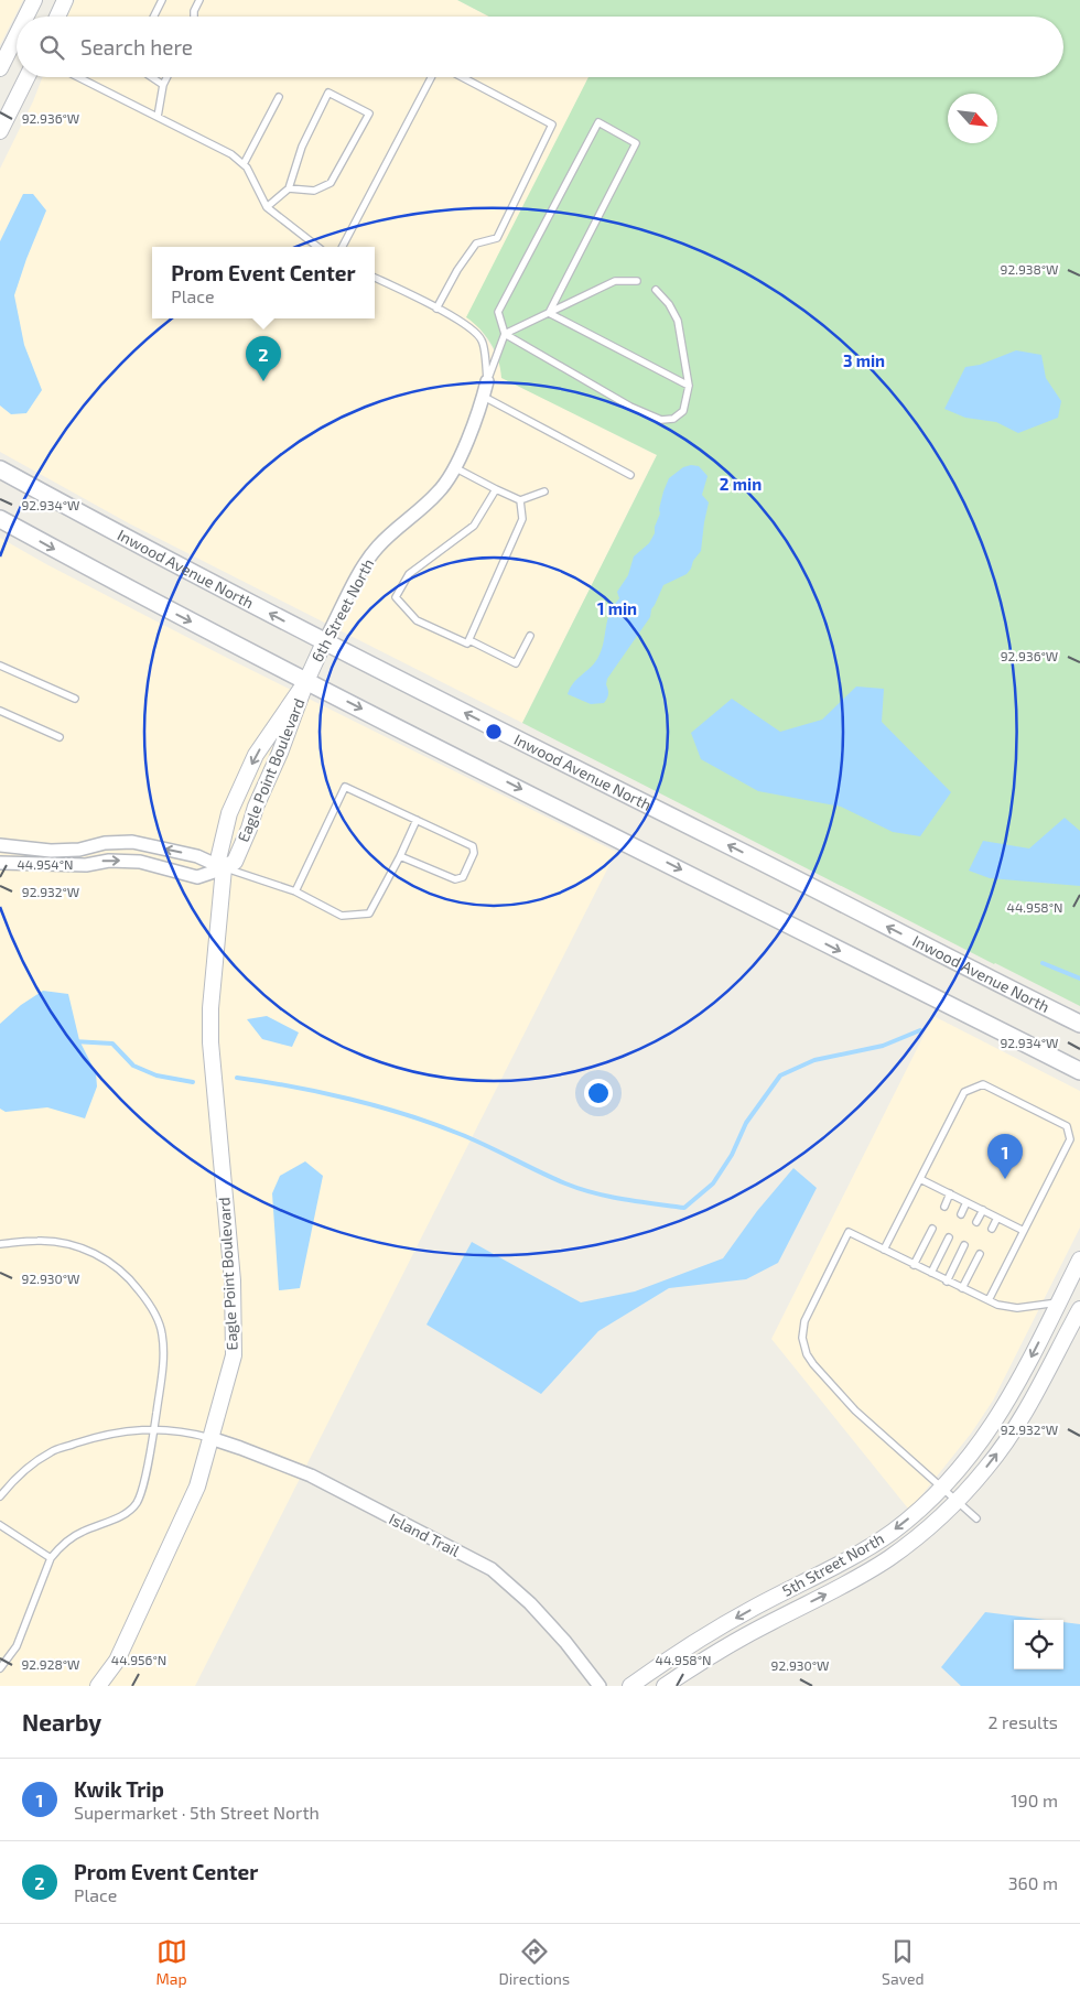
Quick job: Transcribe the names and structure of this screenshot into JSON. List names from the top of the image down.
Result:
{
  "streets": {
    "main road": ["Inwood Avenue North"],
    "street": [
      "6th Street North",
      "Eagle Point Boulevard",
      "Island Trail",
      "5th Street North"
    ]
  },
  "crossings": [
    ["Inwood Avenue North", "6th Street North"],
    ["6th Street North", "Eagle Point Boulevard"],
    ["Eagle Point Boulevard", "Island Trail"]
  ],
  "north": "bottom right",
  "page": {
    "search": "Search here",
    "popup": ["Prom Event Center", "Place"],
    "pins": ["2", "1"],
    "heading": ["Nearby", "2 results"],
    "list": [
      {
        "mark": "1",
        "name": "Kwik Trip",
        "note": "Supermarket · 5th Street North",
        "value": "190 m"
      },
      {
        "mark": "2",
        "name": "Prom Event Center",
        "note": "Place",
        "value": "360 m"
      }
    ],
    "nav": ["Map", "Directions", "Saved"]
  },
  "coordinates": [
    "92.936°W",
    "92.938°W",
    "92.934°W",
    "44.954°N",
    "92.932°W",
    "44.958°N",
    "92.930°W",
    "44.956°N",
    "92.928°W"
  ],
  "rings": ["3 min", "2 min", "1 min"]
}
